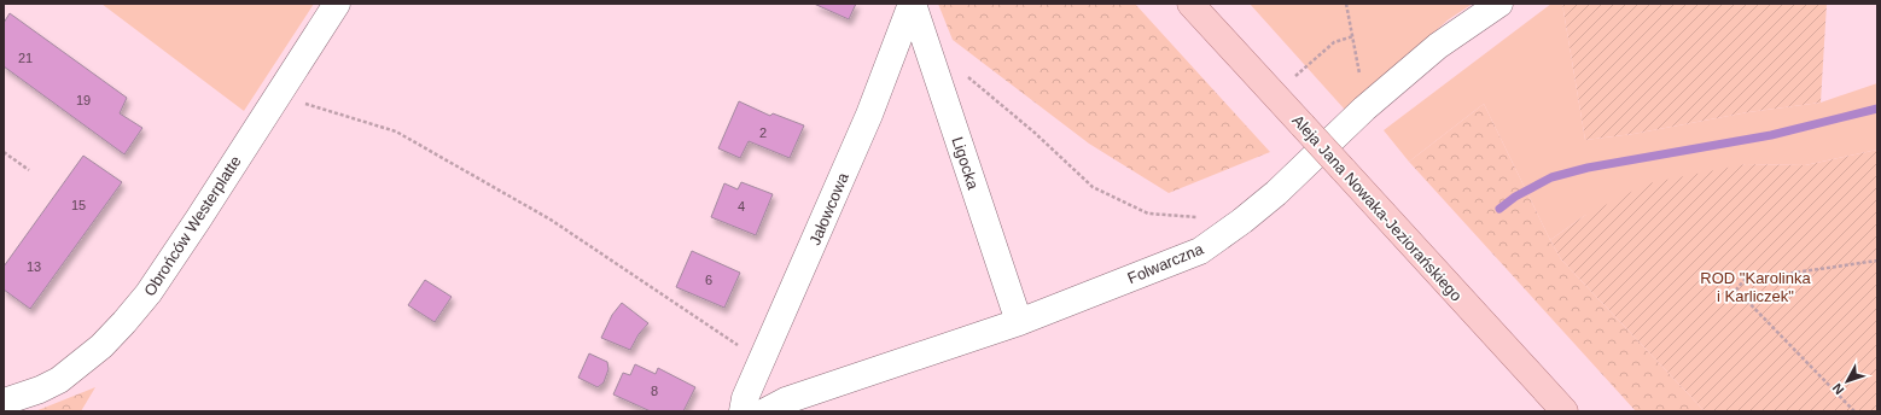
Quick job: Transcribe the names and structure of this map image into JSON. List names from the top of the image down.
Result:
{
  "streets": {
    "main road": ["Aleja Jana Nowaka-Jeziorańskiego"],
    "street": [
      "Ligocka",
      "Jałowcowa",
      "Obrońców Westerplatte",
      "Folwarczna"
    ]
  },
  "crossings": [
    ["Ligocka", "Jałowcowa"],
    ["Ligocka", "Folwarczna"]
  ],
  "parks": ["ROD \"Karolinka i Karliczek\""],
  "house_numbers": [
    "21",
    "19",
    "2",
    "15",
    "4",
    "13",
    "6",
    "8"
  ],
  "north": "bottom left"
}
